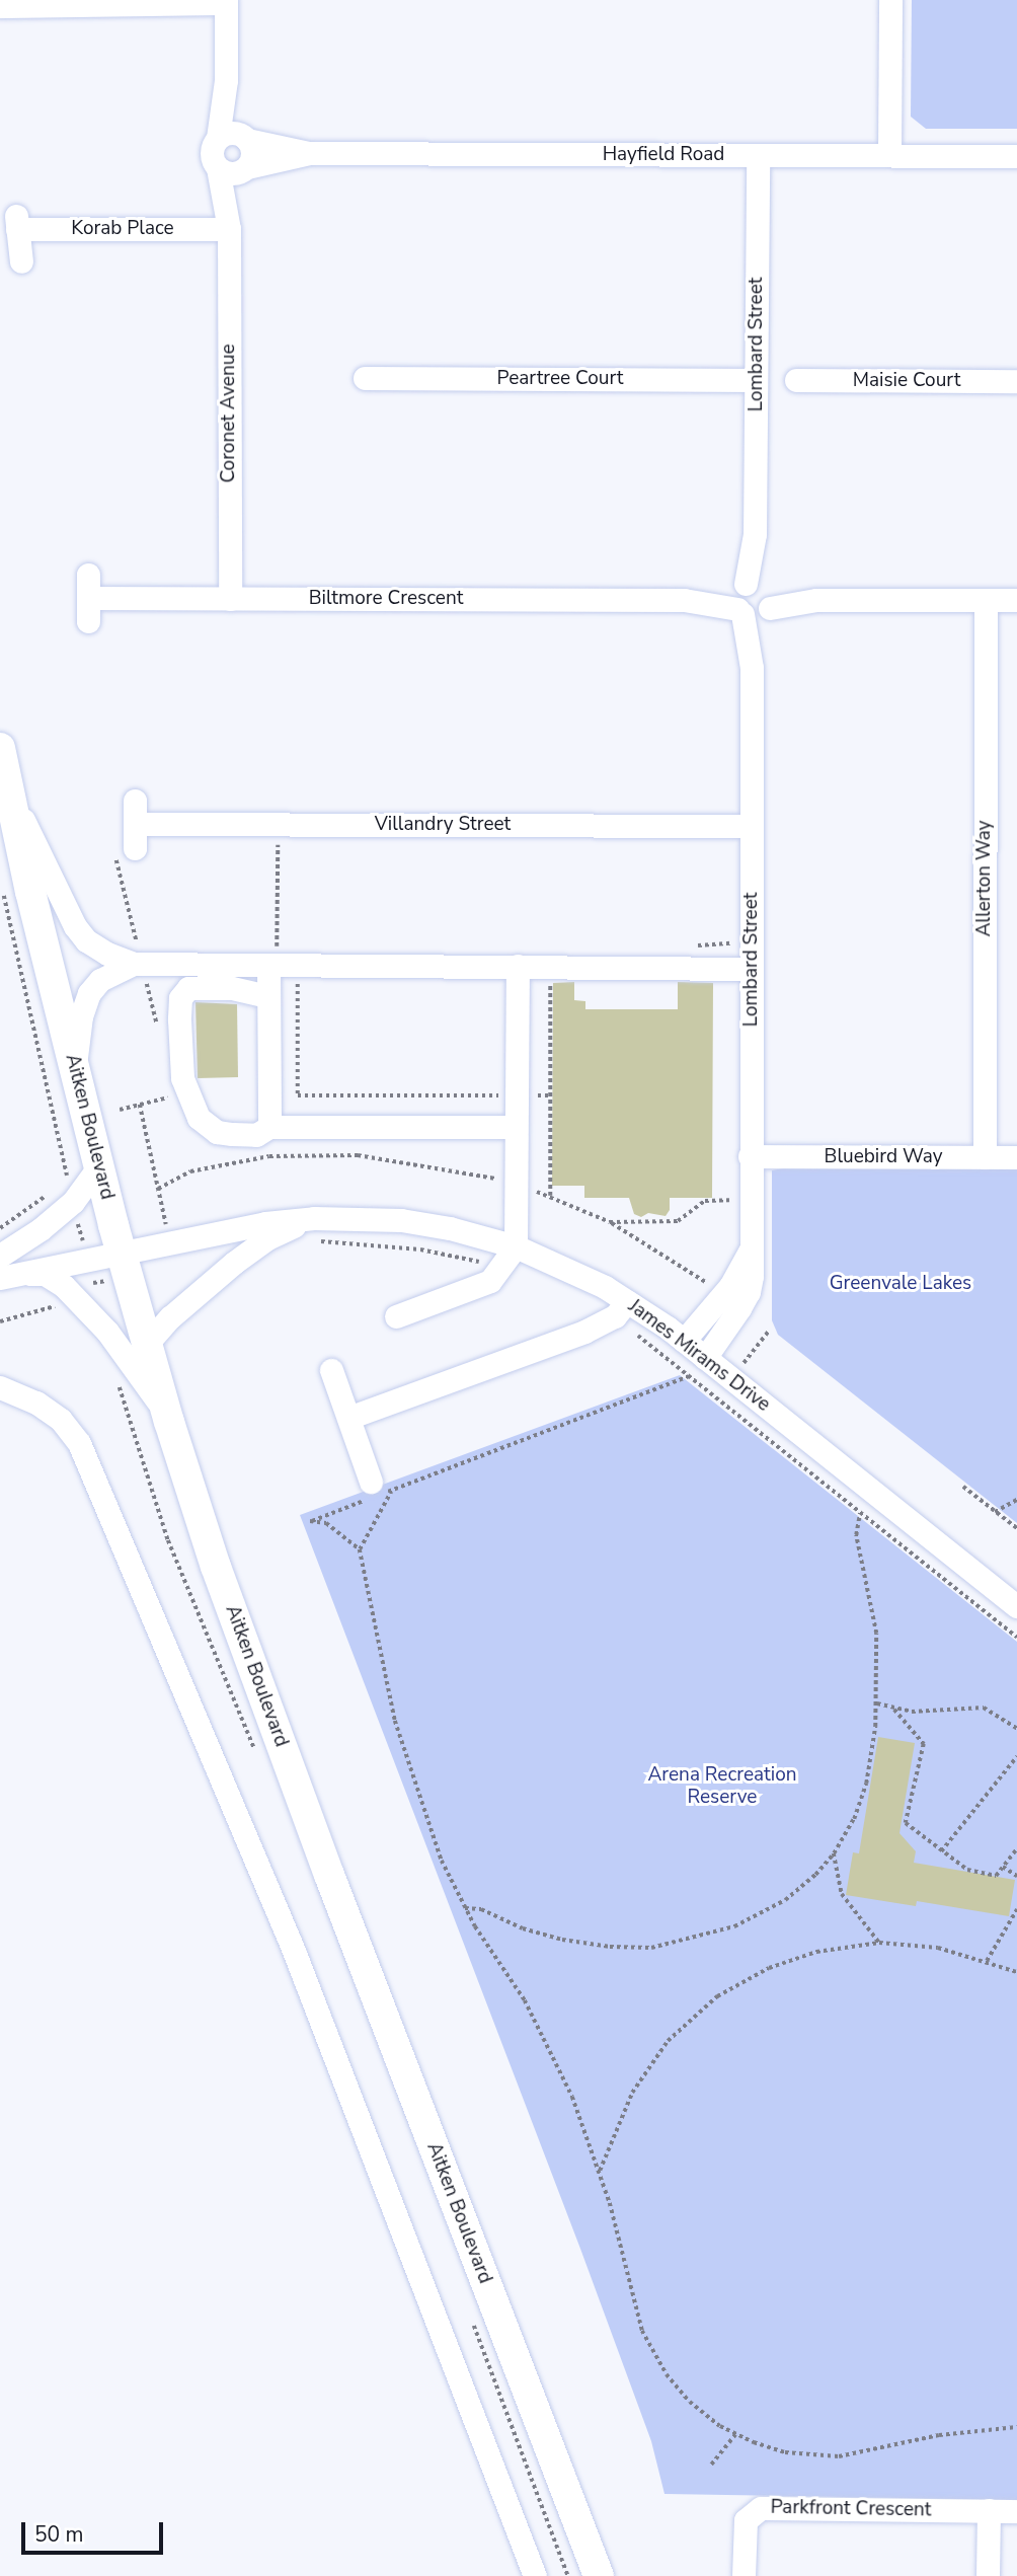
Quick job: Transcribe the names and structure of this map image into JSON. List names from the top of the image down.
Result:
{
  "streets": {
    "main road": ["Aitken Boulevard"],
    "street": [
      "Hayfield Road",
      "Korab Place",
      "Lombard Street",
      "Peartree Court",
      "Maisie Court",
      "Coronet Avenue",
      "Biltmore Crescent",
      "Villandry Street",
      "Allerton Way",
      "Bluebird Way",
      "James Mirams Drive",
      "Parkfront Crescent"
    ]
  },
  "crossings": [
    ["Hayfield Road", "Lombard Street"],
    ["Hayfield Road", "Coronet Avenue"],
    ["Korab Place", "Coronet Avenue"],
    ["Lombard Street", "Peartree Court"],
    ["Lombard Street", "Biltmore Crescent"],
    ["Lombard Street", "Villandry Street"],
    ["Lombard Street", "Bluebird Way"],
    ["Lombard Street", "James Mirams Drive"],
    ["Coronet Avenue", "Biltmore Crescent"],
    ["Biltmore Crescent", "Allerton Way"],
    ["Allerton Way", "Bluebird Way"],
    ["Aitken Boulevard", "James Mirams Drive"]
  ],
  "parks": ["Greenvale Lakes", "Arena Recreation Reserve"],
  "scale_bar": "50 m"
}
